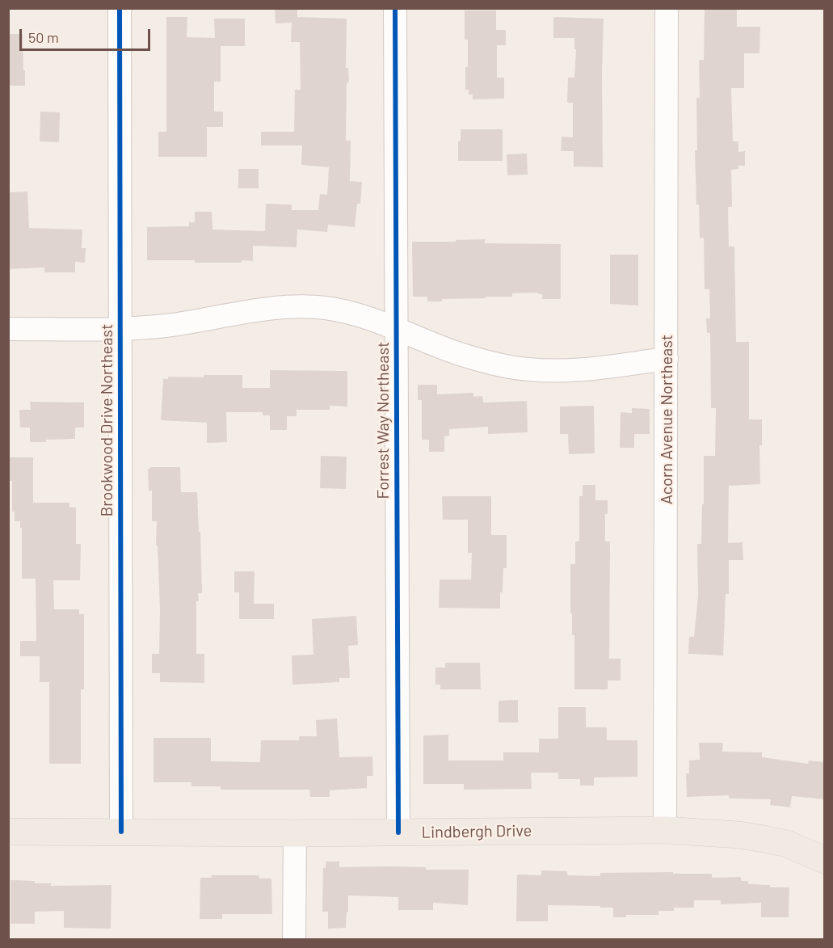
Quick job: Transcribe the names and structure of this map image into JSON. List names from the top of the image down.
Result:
{
  "streets": {
    "main road": ["Lindbergh Drive"],
    "street": ["Acorn Avenue Northeast", "Brookwood Drive Northeast", "Forrest Way Northeast"]
  },
  "crossings": [
    ["Acorn Avenue Northeast", "Lindbergh Drive"],
    ["Brookwood Drive Northeast", "Lindbergh Drive"],
    ["Forrest Way Northeast", "Lindbergh Drive"]
  ],
  "scale_bar": "50 m"
}
